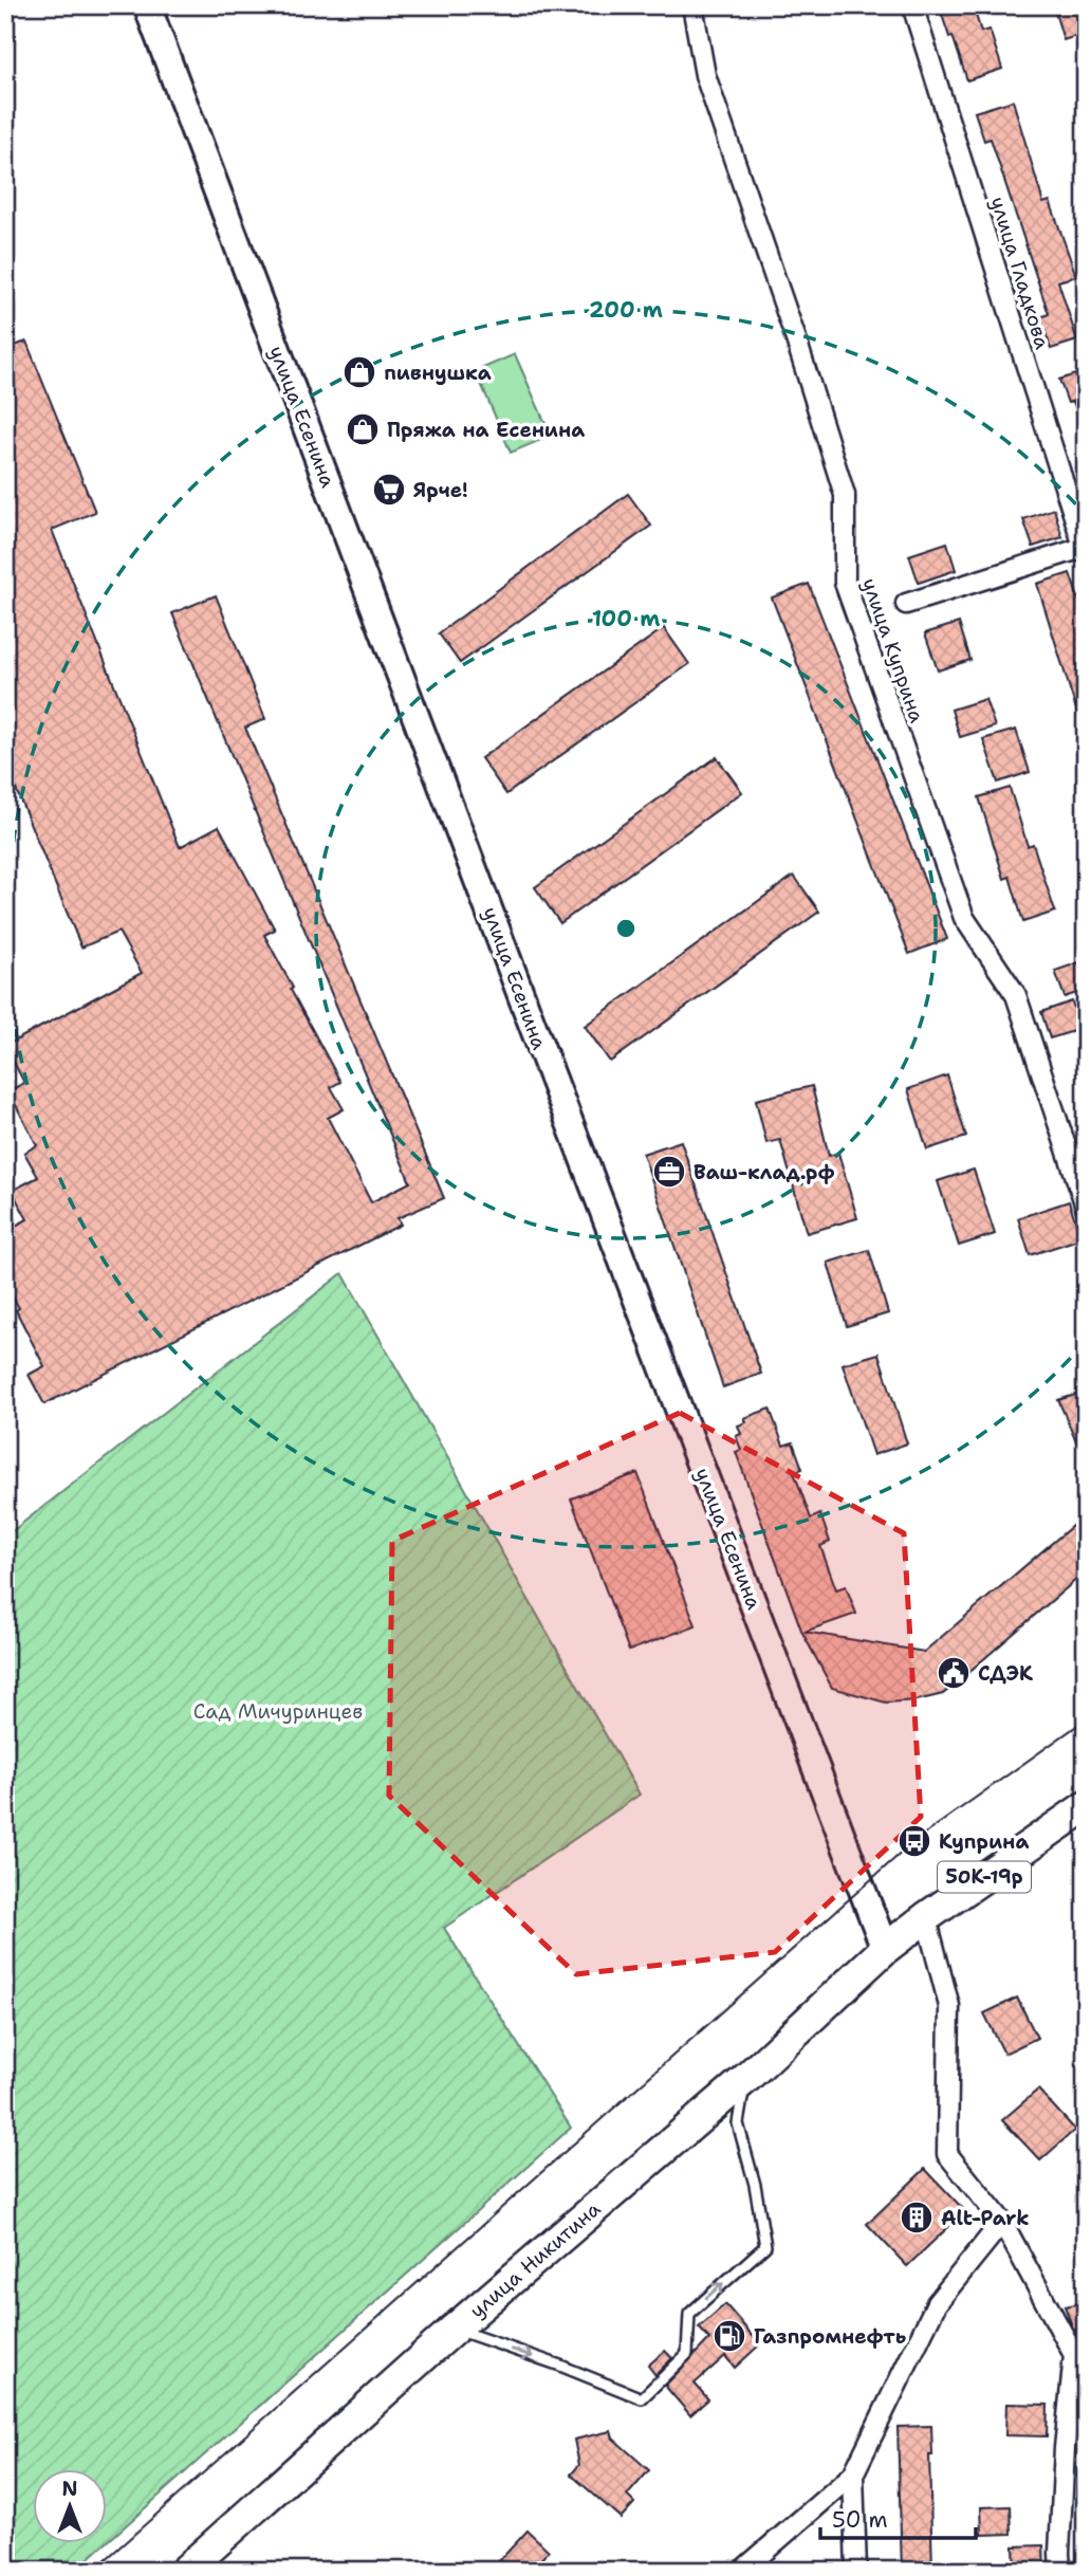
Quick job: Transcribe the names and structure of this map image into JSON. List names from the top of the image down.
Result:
{
  "streets": {
    "main road": ["50К-19р", "улица Никитина"],
    "street": ["улица Гладкова", "улица Есенина", "улица Куприна"]
  },
  "crossings": [
    ["улица Есенина", "50К-19р"],
    ["улица Есенина", "улица Никитина"],
    ["50К-19р", "улица Никитина"]
  ],
  "parks": ["Сад Мичуринцев"],
  "places": {
    "shop": ["пивнушка", "Пряжа на Есенина"],
    "supermarket": ["Ярче!"],
    "office": ["Ваш-клад.рф"],
    "public building": ["СДЭК"],
    "bus stop": ["Куприна"],
    "building": ["Alt-Park"],
    "fuel station": ["Газпромнефть"]
  },
  "scale_bar": "50 m",
  "north": "top",
  "rings": ["200 m", "100 m"]
}
